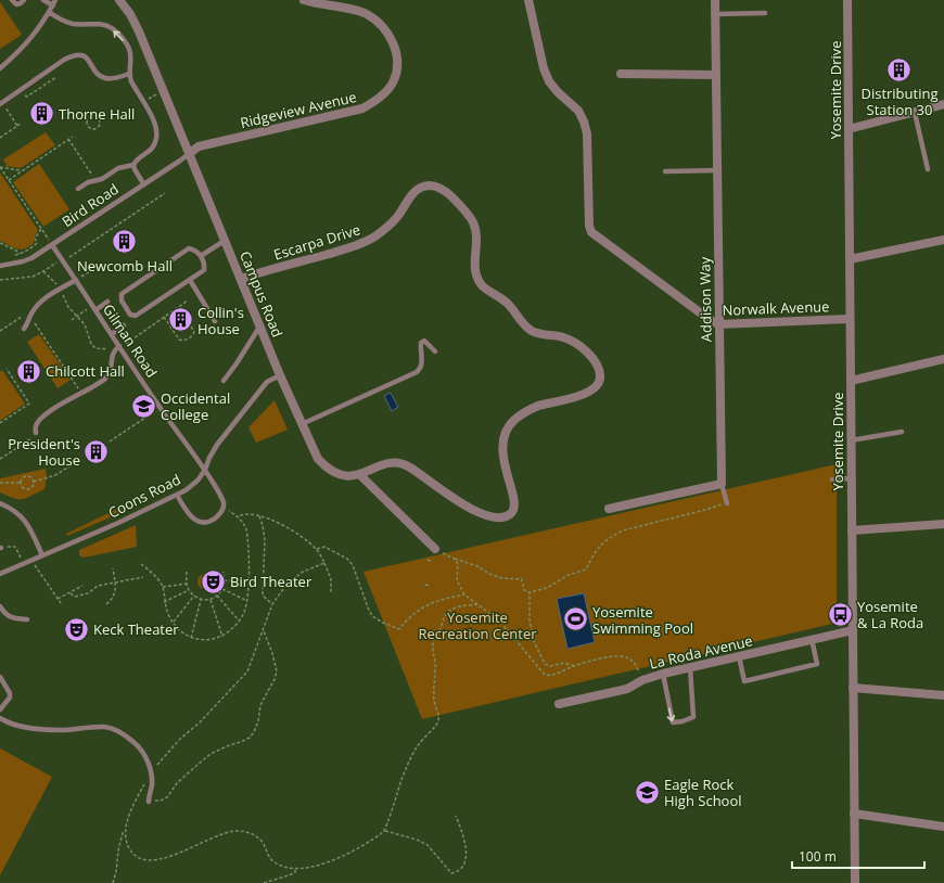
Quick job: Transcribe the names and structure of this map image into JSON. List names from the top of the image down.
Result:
{
  "streets": {
    "street": [
      "Yosemite Drive",
      "Ridgeview Avenue",
      "Escarpa Drive",
      "Campus Road",
      "Addison Way",
      "Norwalk Avenue",
      "La Roda Avenue"
    ],
    "lane": ["Bird Road", "Gilman Road", "Coons Road"]
  },
  "crossings": [
    ["Yosemite Drive", "Norwalk Avenue"],
    ["Yosemite Drive", "La Roda Avenue"],
    ["Ridgeview Avenue", "Bird Road"],
    ["Ridgeview Avenue", "Campus Road"],
    ["Bird Road", "Campus Road"],
    ["Bird Road", "Gilman Road"],
    ["Escarpa Drive", "Campus Road"],
    ["Campus Road", "Coons Road"],
    ["Addison Way", "Norwalk Avenue"],
    ["Gilman Road", "Coons Road"]
  ],
  "parks": ["Yosemite Recreation Center"],
  "places": {
    "building": [
      "Distributing Station 30",
      "Thorne Hall",
      "Newcomb Hall",
      "Collin's House",
      "Chilcott Hall",
      "President's House"
    ],
    "school or university": ["Occidental College", "Eagle Rock High School"],
    "theatre": ["Bird Theater", "Keck Theater"],
    "bus stop": ["Yosemite & La Roda"],
    "sports": ["Yosemite Swimming Pool"]
  },
  "scale_bar": "100 m"
}
